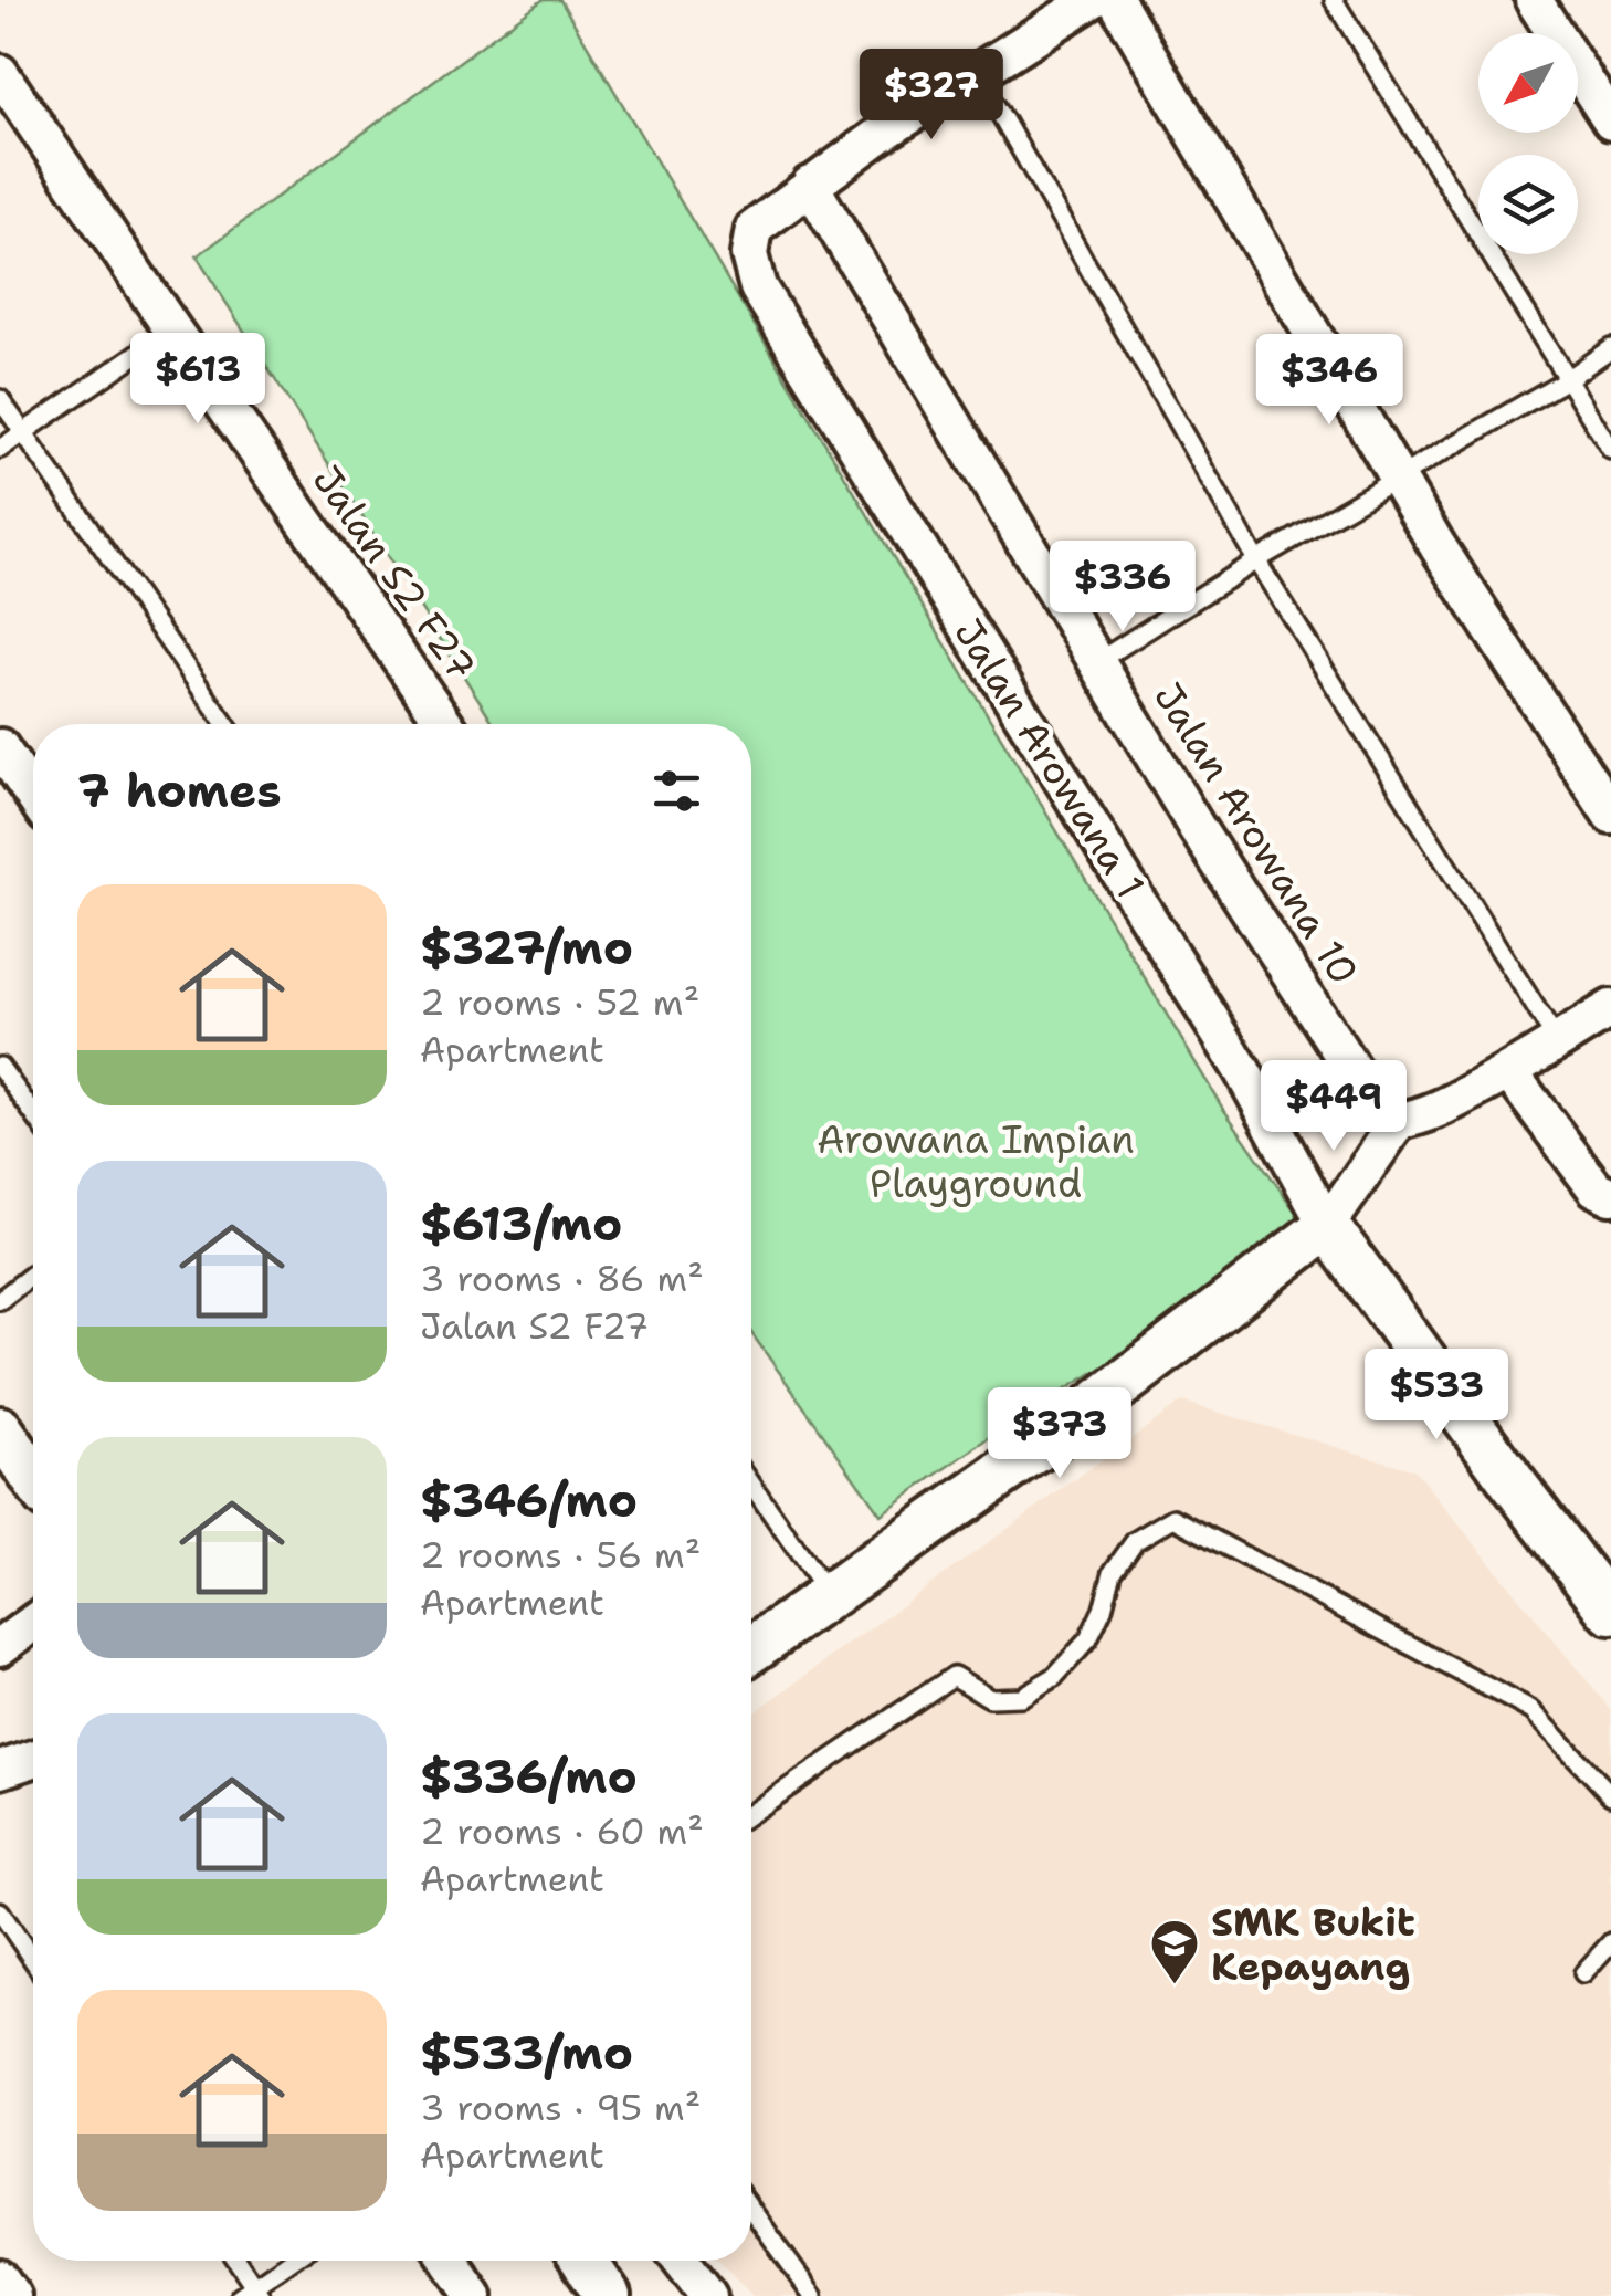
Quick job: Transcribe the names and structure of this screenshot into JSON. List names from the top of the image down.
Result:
{
  "streets": {
    "street": ["Jalan S2 F27", "Jalan Arowana 1", "Jalan Arowana 10"]
  },
  "crossings": [
    ["Jalan Arowana 1", "Jalan Arowana 10"]
  ],
  "parks": ["Arowana Impian Playground"],
  "places": {
    "school or university": ["SMK Bukit Kepayang"]
  },
  "north": "bottom left",
  "page": {
    "price": [
      "$327",
      "$613",
      "$346",
      "$336",
      "$449",
      "$533",
      "$373"
    ],
    "heading": "7 homes",
    "list": [
      {
        "name": "$327/mo",
        "note": "2 rooms · 52 m² · Apartment"
      },
      {
        "name": "$613/mo",
        "note": "3 rooms · 86 m² · Jalan S2 F27"
      },
      {
        "name": "$346/mo",
        "note": "2 rooms · 56 m² · Apartment"
      },
      {
        "name": "$336/mo",
        "note": "2 rooms · 60 m² · Apartment"
      },
      {
        "name": "$533/mo",
        "note": "3 rooms · 95 m² · Apartment"
      }
    ]
  }
}
